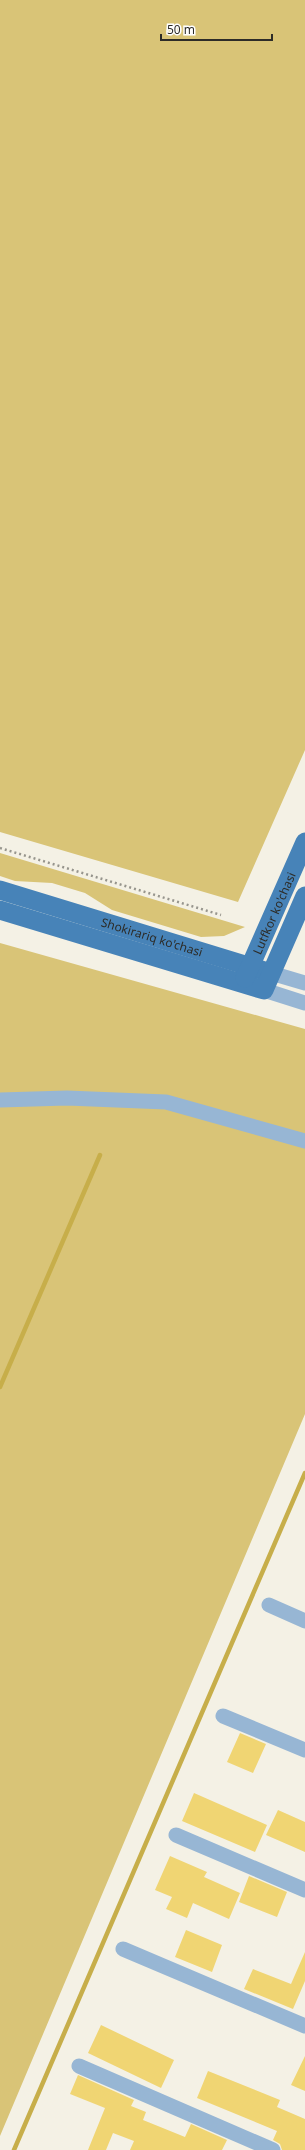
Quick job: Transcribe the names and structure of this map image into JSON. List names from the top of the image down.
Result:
{
  "streets": {
    "main road": ["Lutfkor ko'chasi", "Shokirariq ko'chasi"]
  },
  "crossings": [
    ["Lutfkor ko'chasi", "Shokirariq ko'chasi"]
  ],
  "scale_bar": "50 m"
}
